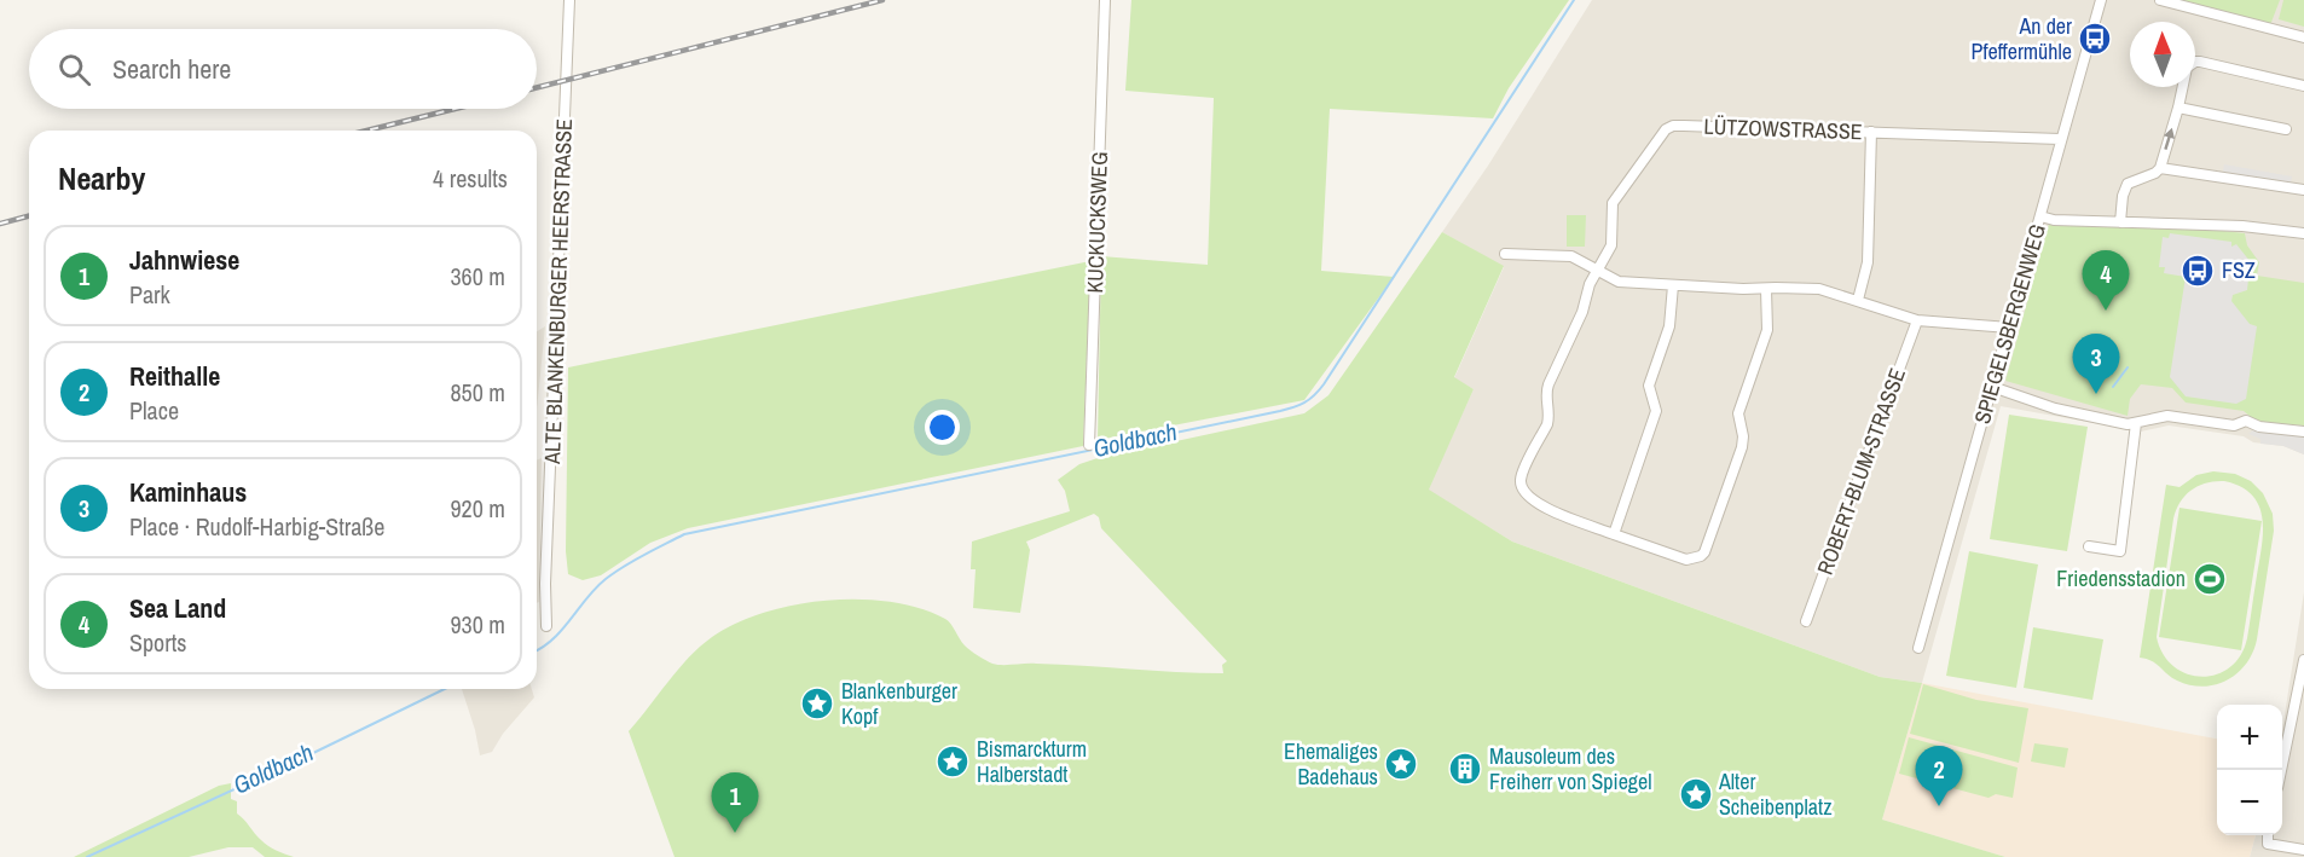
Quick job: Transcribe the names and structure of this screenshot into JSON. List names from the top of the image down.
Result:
{
  "streets": {
    "street": [
      "LÜTZOWSTRASSE",
      "KUCKUCKSWEG",
      "ALTE BLANKENBURGER HEERSTRASSE",
      "SPIEGELSBERGENWEG",
      "ROBERT-BLUM-STRASSE"
    ]
  },
  "crossings": [
    ["LÜTZOWSTRASSE", "SPIEGELSBERGENWEG"]
  ],
  "water": ["Goldbach"],
  "places": {
    "bus stop": ["An der Pfeffermühle", "FSZ"],
    "sports": ["Friedensstadion"],
    "place": [
      "Blankenburger Kopf",
      "Bismarckturm Halberstadt",
      "Ehemaliges Badehaus",
      "Alter Scheibenplatz"
    ],
    "building": ["Mausoleum des Freiherr von Spiegel"]
  },
  "north": "top",
  "page": {
    "search": "Search here",
    "heading": ["Nearby", "4 results"],
    "list": [
      {
        "mark": "1",
        "name": "Jahnwiese",
        "note": "Park",
        "value": "360 m"
      },
      {
        "mark": "2",
        "name": "Reithalle",
        "note": "Place",
        "value": "850 m"
      },
      {
        "mark": "3",
        "name": "Kaminhaus",
        "note": "Place · Rudolf-Harbig-Straße",
        "value": "920 m"
      },
      {
        "mark": "4",
        "name": "Sea Land",
        "note": "Sports",
        "value": "930 m"
      }
    ],
    "pins": [
      "4",
      "3",
      "2",
      "1"
    ],
    "map_buttons": ["+", "−"]
  }
}
